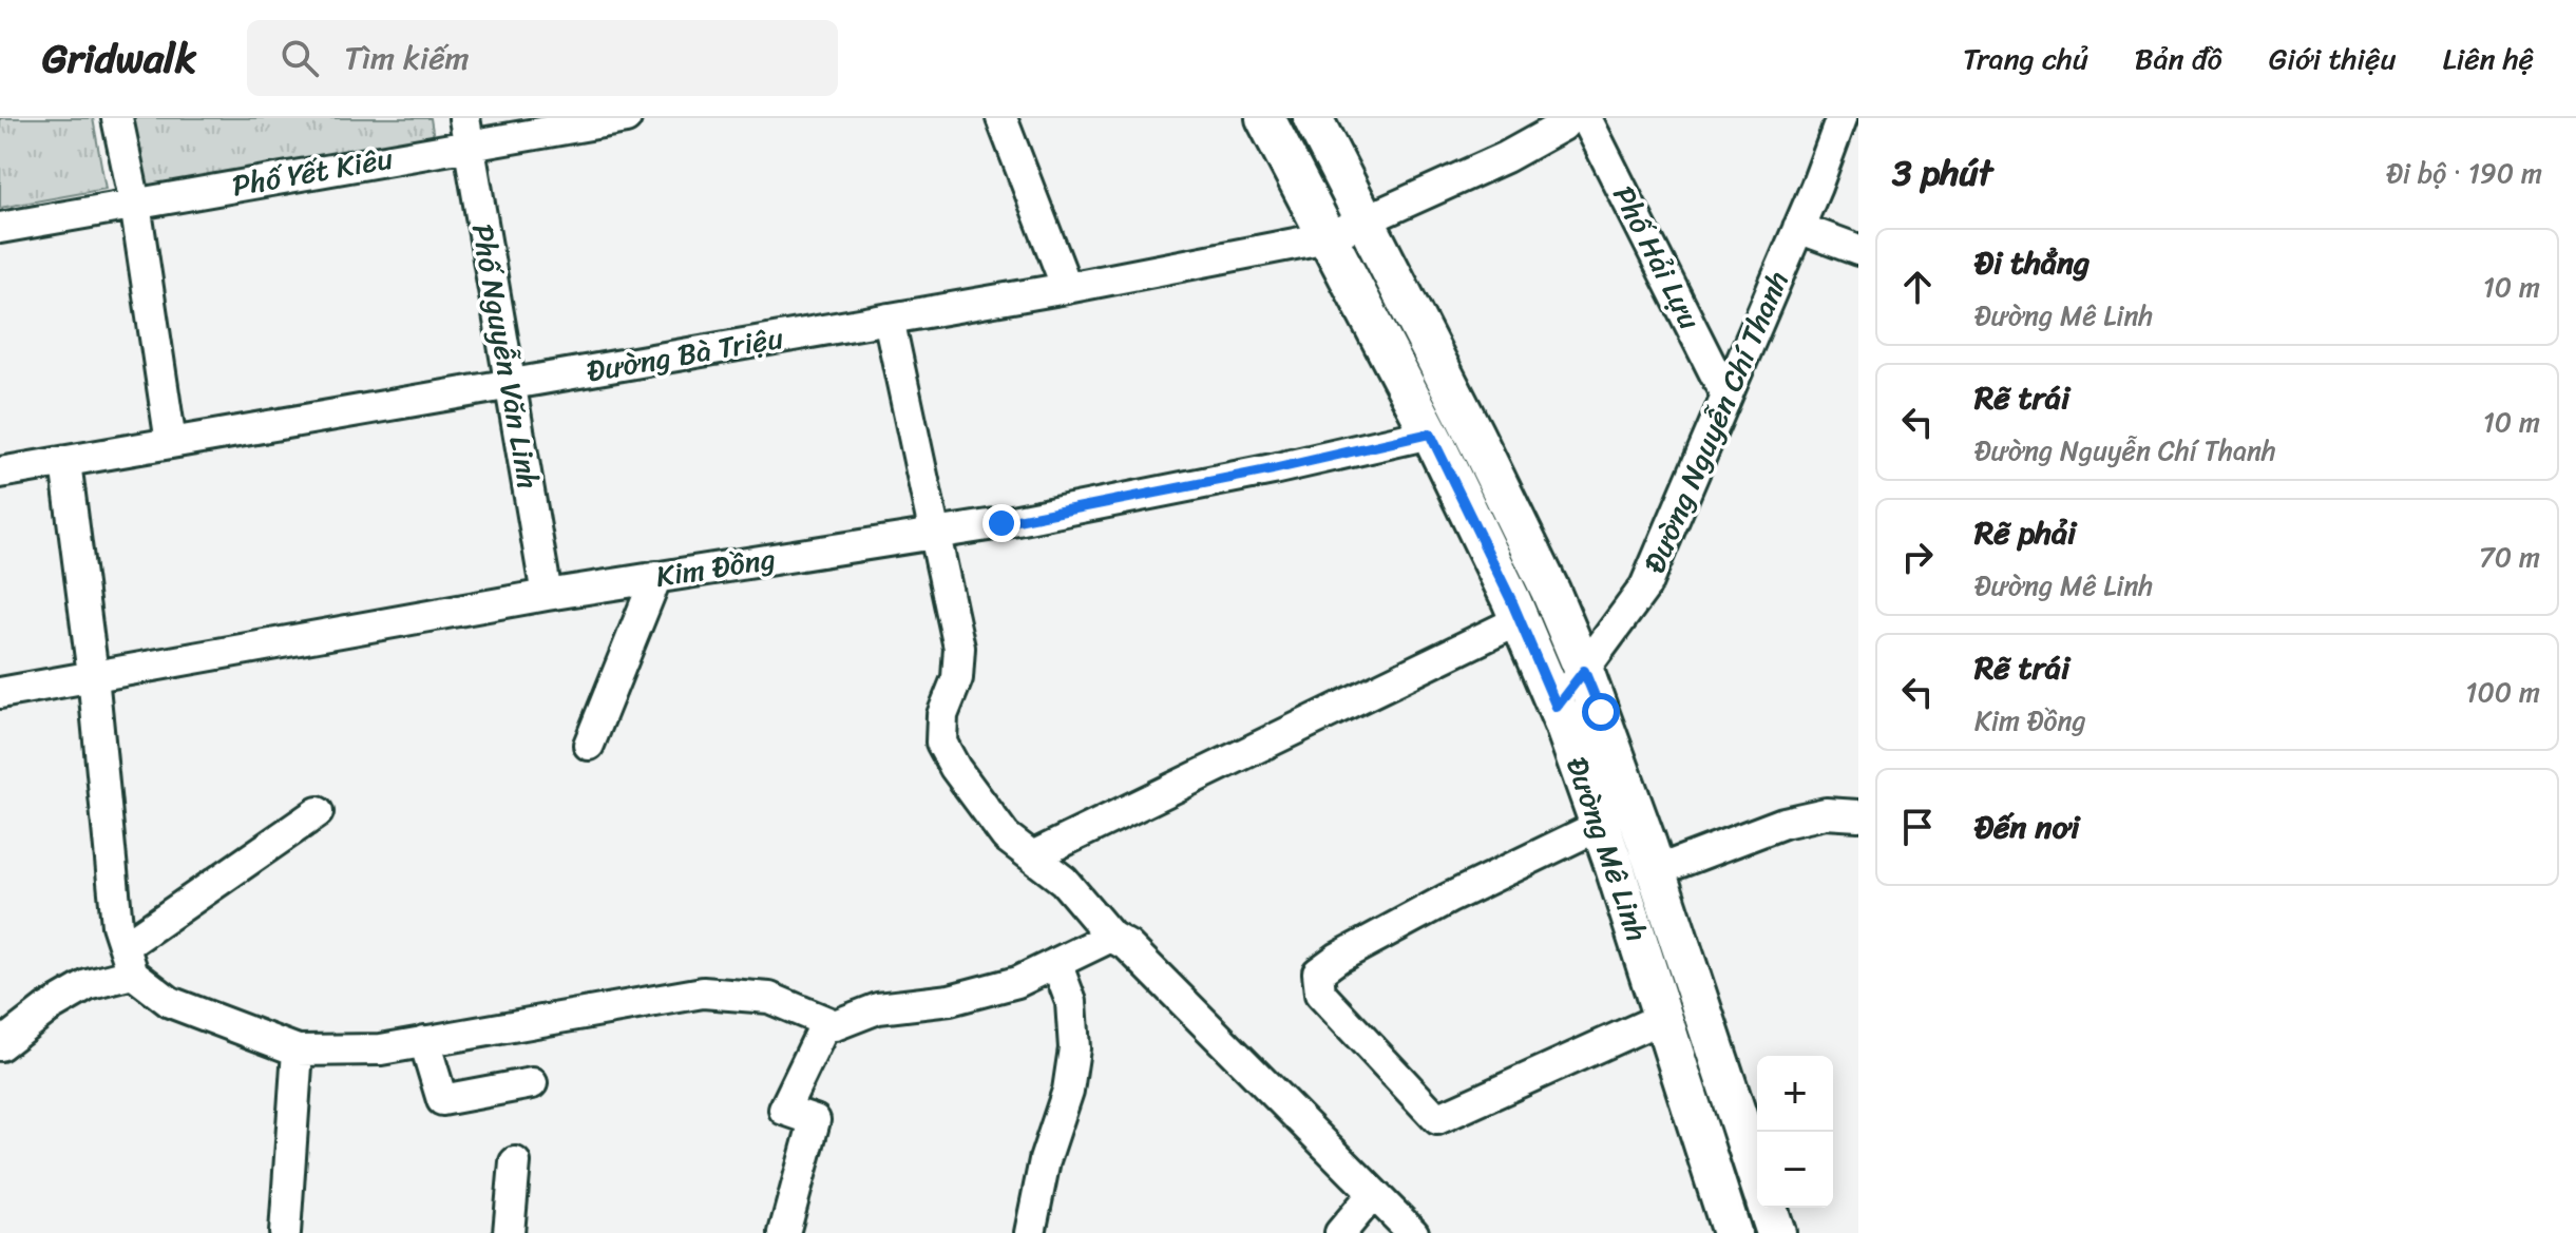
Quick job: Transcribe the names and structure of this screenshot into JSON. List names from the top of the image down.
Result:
{
  "streets": {
    "main road": ["Đường Mê Linh"],
    "street": [
      "Phố Yết Kiêu",
      "Phố Hải Lựu",
      "Đường Bà Triệu",
      "Phố Nguyễn Văn Linh",
      "Đường Nguyễn Chí Thanh",
      "Kim Đồng"
    ]
  },
  "crossings": [
    ["Phố Yết Kiêu", "Phố Nguyễn Văn Linh"],
    ["Phố Hải Lựu", "Đường Nguyễn Chí Thanh"],
    ["Đường Bà Triệu", "Phố Nguyễn Văn Linh"],
    ["Đường Bà Triệu", "Đường Mê Linh"],
    ["Phố Nguyễn Văn Linh", "Kim Đồng"],
    ["Đường Nguyễn Chí Thanh", "Đường Mê Linh"],
    ["Kim Đồng", "Đường Mê Linh"]
  ],
  "page": {
    "header": "Gridwalk",
    "search": "Tìm kiếm",
    "nav": [
      "Trang chủ",
      "Bản đồ",
      "Giới thiệu",
      "Liên hệ"
    ],
    "heading": ["3 phút", "Đi bộ · 190 m"],
    "list": [
      ["Đi thẳng", "Đường Mê Linh", "10 m"],
      ["Rẽ trái", "Đường Nguyễn Chí Thanh", "10 m"],
      ["Rẽ phải", "Đường Mê Linh", "70 m"],
      ["Rẽ trái", "Kim Đồng", "100 m"],
      "Đến nơi"
    ],
    "map_buttons": ["+", "−"]
  }
}
